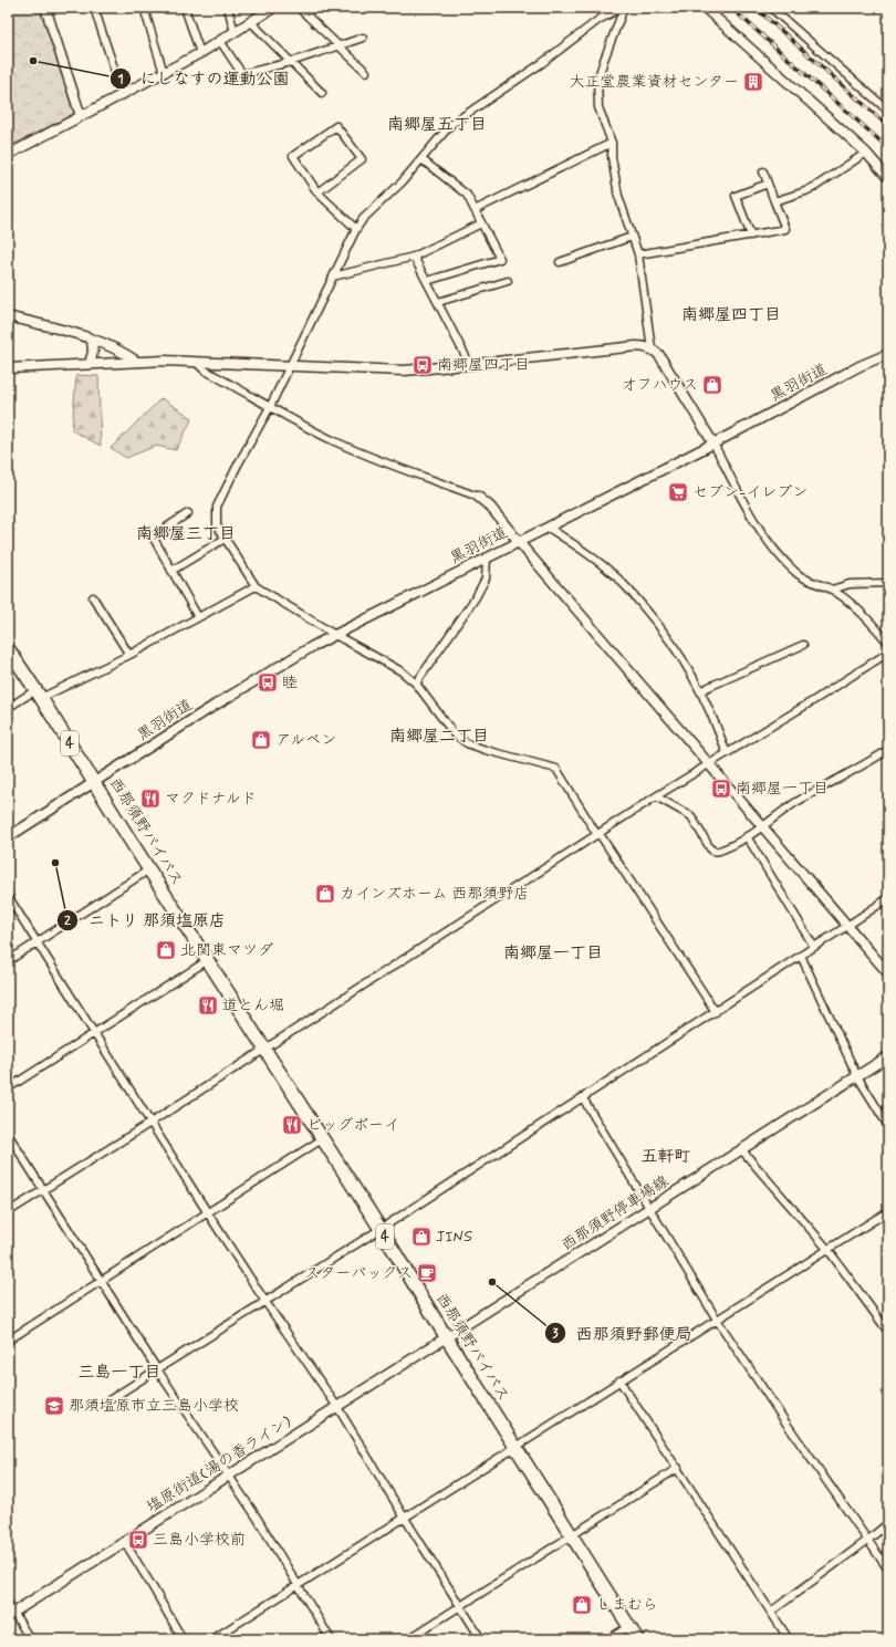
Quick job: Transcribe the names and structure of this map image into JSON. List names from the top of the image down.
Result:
{
  "streets": {
    "highway": ["4", "西那須野バイパス"],
    "street": ["黒羽街道", "西那須野停車場線", "塩原街道(湯の香ライン)"]
  },
  "crossings": [
    ["黒羽街道", "西那須野バイパス"],
    ["西那須野バイパス", "西那須野停車場線"],
    ["西那須野バイパス", "塩原街道(湯の香ライン)"],
    ["西那須野停車場線", "塩原街道(湯の香ライン)"]
  ],
  "districts": [
    "南郷屋五丁目",
    "南郷屋四丁目",
    "南郷屋三丁目",
    "南郷屋二丁目",
    "南郷屋一丁目",
    "五軒町",
    "三島一丁目"
  ],
  "places": {
    "other": ["にしなすの運動公園", "ニトリ 那須塩原店", "西那須野郵便局"],
    "building": ["大正堂農業資材センター"],
    "bus stop": [
      "南郷屋四丁目",
      "睦",
      "南郷屋一丁目",
      "三島小学校前"
    ],
    "shop": [
      "オフハウス",
      "アルペン",
      "カインズホーム 西那須野店",
      "北関東マツダ",
      "JINS",
      "しまむら"
    ],
    "supermarket": ["セブン-イレブン"],
    "restaurant": ["マクドナルド", "道とん堀", "ビッグボーイ"],
    "cafe": ["スターバックス"],
    "school or university": ["那須塩原市立三島小学校"]
  }
}
